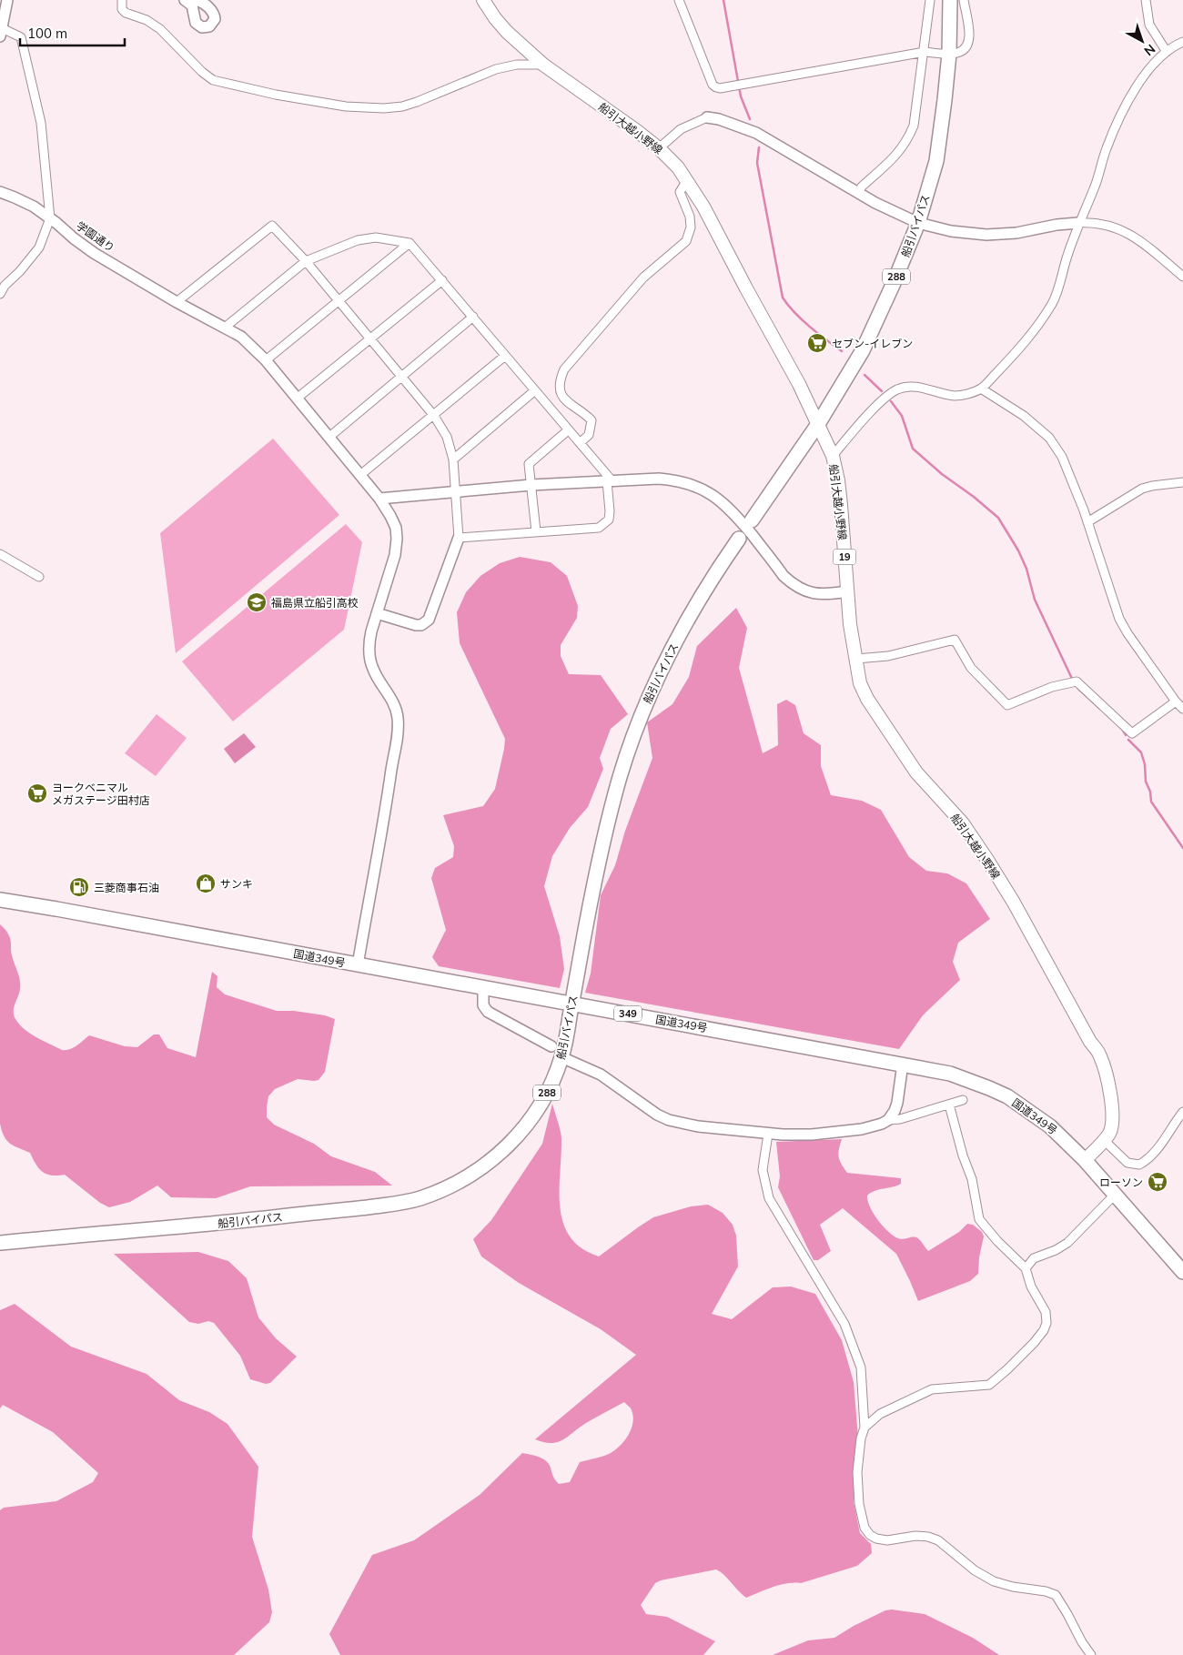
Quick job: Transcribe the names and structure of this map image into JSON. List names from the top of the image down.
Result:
{
  "streets": {
    "highway": [
      "船引バイパス",
      "288",
      "国道349号",
      "349"
    ],
    "main road": ["船引大越小野線", "19"],
    "street": ["学園通り"]
  },
  "crossings": [
    ["船引大越小野線", "船引バイパス"],
    ["船引大越小野線", "国道349号"],
    ["船引バイパス", "国道349号"],
    ["学園通り", "国道349号"]
  ],
  "places": {
    "supermarket": ["セブン-イレブン", "ヨークベニマル メガステージ田村店", "ローソン"],
    "school or university": ["福島県立船引高校"],
    "shop": ["サンキ"],
    "fuel station": ["三菱商事石油"]
  },
  "scale_bar": "100 m",
  "north": "bottom right"
}
